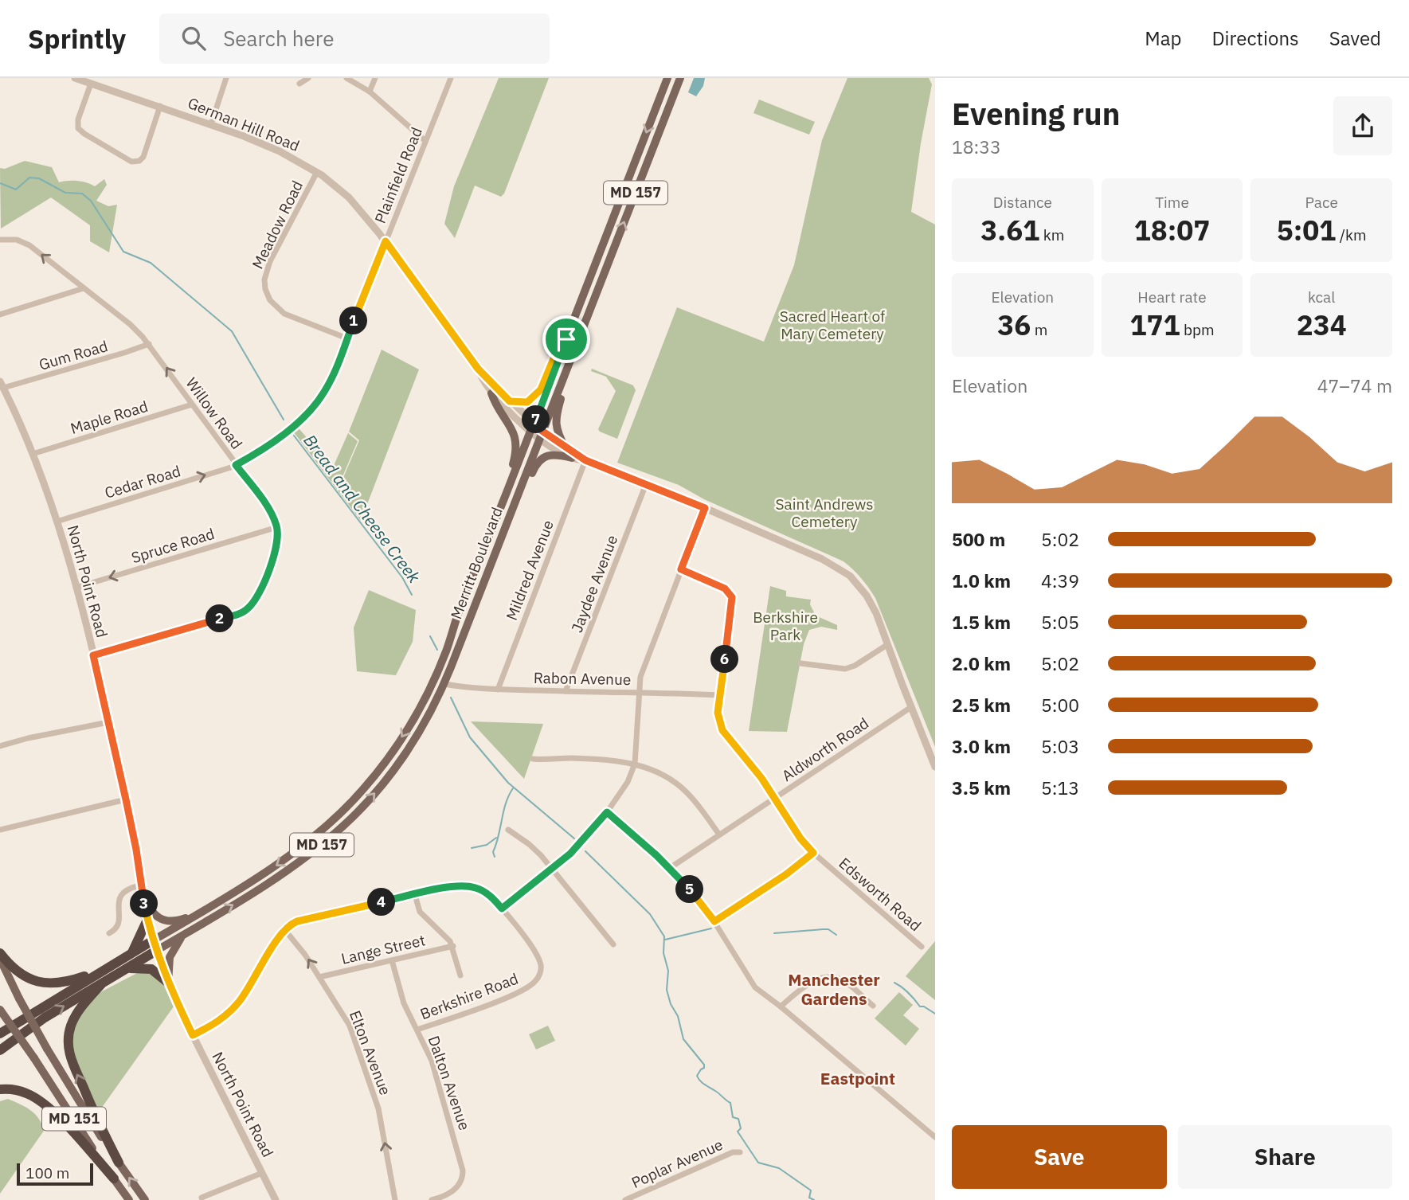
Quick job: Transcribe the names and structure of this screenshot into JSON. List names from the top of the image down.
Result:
{
  "streets": {
    "main road": ["MD 157", "Merritt Boulevard", "MD 151"],
    "street": [
      "German Hill Road",
      "Plainfield Road",
      "Meadow Road",
      "Gum Road",
      "Willow Road",
      "Maple Road",
      "Cedar Road",
      "Spruce Road",
      "Mildred Avenue",
      "North Point Road",
      "Jaydee Avenue",
      "Rabon Avenue",
      "Aldworth Road",
      "Edsworth Road",
      "Lange Street",
      "Berkshire Road",
      "Elton Avenue",
      "Dalton Avenue",
      "Poplar Avenue"
    ]
  },
  "crossings": [
    ["German Hill Road", "Plainfield Road"],
    ["German Hill Road", "Meadow Road"],
    ["German Hill Road", "Merritt Boulevard"],
    ["German Hill Road", "Mildred Avenue"],
    ["German Hill Road", "Jaydee Avenue"],
    ["German Hill Road", "Aldworth Road"],
    ["Plainfield Road", "Meadow Road"],
    ["Plainfield Road", "Willow Road"],
    ["Plainfield Road", "Cedar Road"],
    ["Gum Road", "Willow Road"],
    ["Gum Road", "North Point Road"],
    ["Willow Road", "Maple Road"],
    ["Willow Road", "Cedar Road"],
    ["Willow Road", "Spruce Road"],
    ["Maple Road", "North Point Road"],
    ["Cedar Road", "North Point Road"],
    ["Spruce Road", "North Point Road"],
    ["Merritt Boulevard", "North Point Road"],
    ["Merritt Boulevard", "Rabon Avenue"],
    ["Mildred Avenue", "Rabon Avenue"],
    ["Jaydee Avenue", "Rabon Avenue"],
    ["Rabon Avenue", "Edsworth Road"],
    ["Aldworth Road", "Edsworth Road"],
    ["Lange Street", "Elton Avenue"],
    ["Lange Street", "Dalton Avenue"],
    ["Berkshire Road", "Elton Avenue"],
    ["Berkshire Road", "Dalton Avenue"]
  ],
  "one_way": [
    "Willow Road",
    "Cedar Road",
    "Spruce Road",
    "Elton Avenue"
  ],
  "districts": ["Manchester Gardens", "Eastpoint"],
  "water": ["Bread and Cheese Creek"],
  "parks": ["Sacred Heart of Mary Cemetery", "Saint Andrews Cemetery", "Berkshire Park"],
  "scale_bar": "100 m",
  "page": {
    "header": "Sprintly",
    "search": "Search here",
    "nav": ["Map", "Directions", "Saved"],
    "heading": ["Evening run", "18:33"],
    "stats": [
      ["Distance", "3.61 km"],
      ["Time", "18:07"],
      ["Pace", "5:01 /km"],
      ["Elevation", "36 m"],
      ["Heart rate", "171 bpm"],
      ["kcal", "234"]
    ],
    "pins": [
      "1",
      "7",
      "2",
      "6",
      "5",
      "4",
      "3"
    ],
    "chart": ["Elevation", "47–74 m"],
    "list": [
      {
        "name": "500 m",
        "note": "5:02"
      },
      {
        "name": "1.0 km",
        "note": "4:39"
      },
      {
        "name": "1.5 km",
        "note": "5:05"
      },
      {
        "name": "2.0 km",
        "note": "5:02"
      },
      {
        "name": "2.5 km",
        "note": "5:00"
      },
      {
        "name": "3.0 km",
        "note": "5:03"
      },
      {
        "name": "3.5 km",
        "note": "5:13"
      }
    ],
    "buttons": ["Save", "Share"],
    "scale": "100 m"
  }
}
